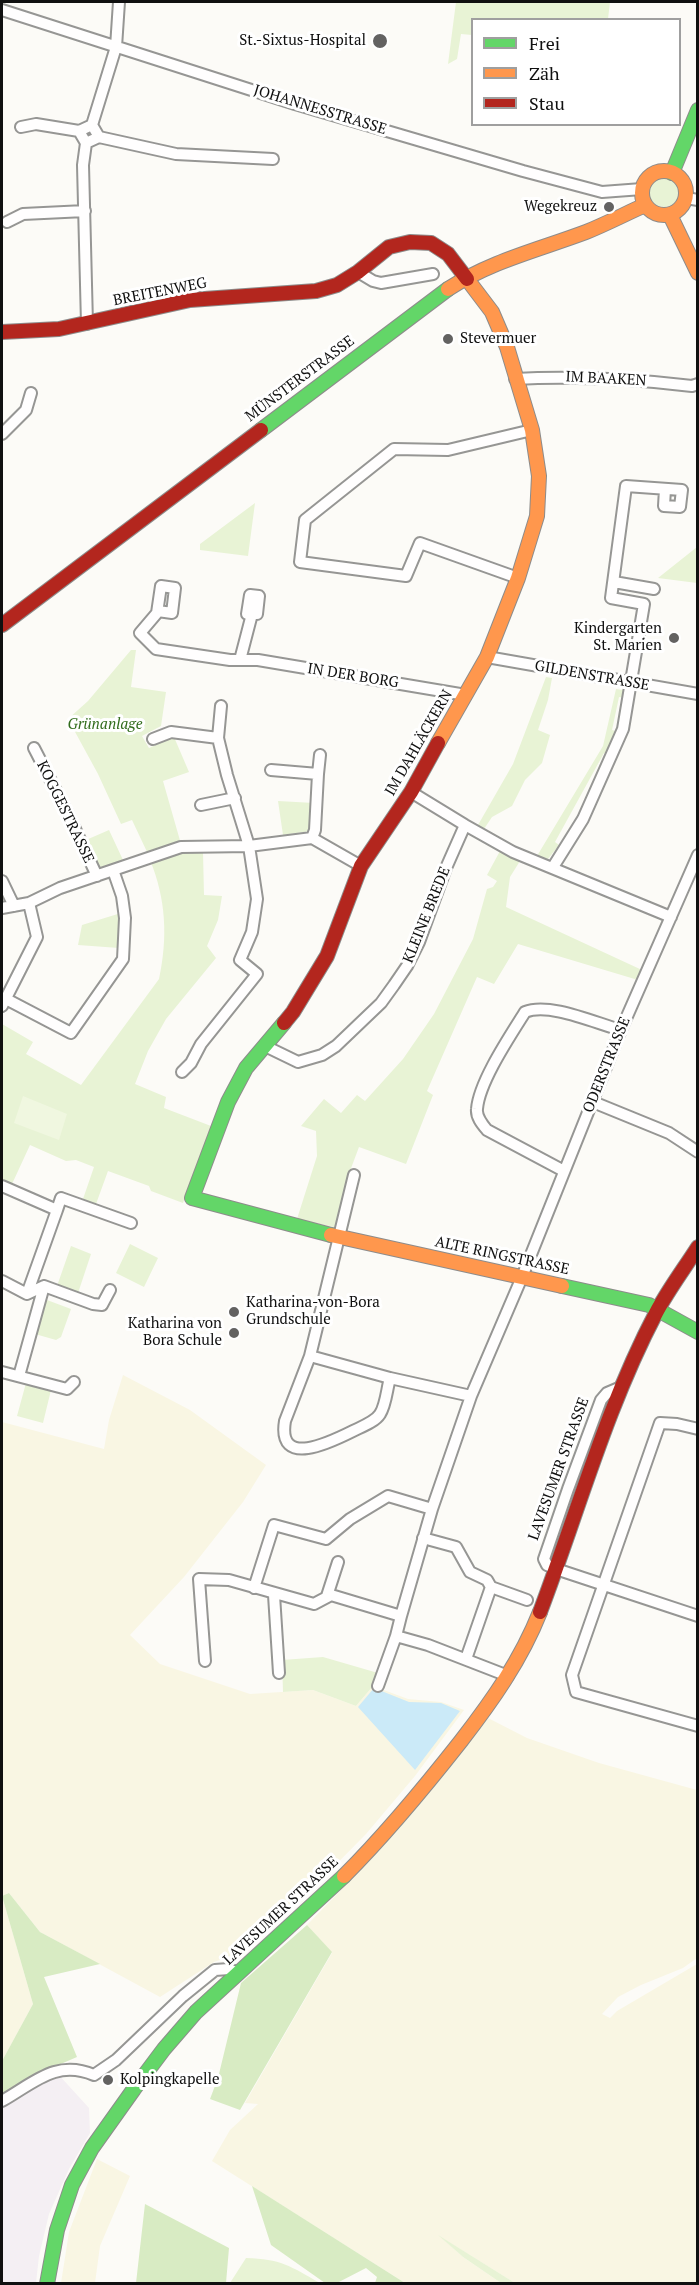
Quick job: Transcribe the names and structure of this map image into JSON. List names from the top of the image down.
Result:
{
  "streets": {
    "street": [
      "JOHANNESSTRASSE",
      "BREITENWEG",
      "MÜNSTERSTRASSE",
      "IM BAAKEN",
      "IN DER BORG",
      "GILDENSTRASSE",
      "IM DAHLÄCKERN",
      "KOGGESTRASSE",
      "KLEINE BREDE",
      "ODERSTRASSE",
      "ALTE RINGSTRASSE",
      "LAVESUMER STRASSE"
    ]
  },
  "crossings": [
    ["JOHANNESSTRASSE", "MÜNSTERSTRASSE"],
    ["BREITENWEG", "MÜNSTERSTRASSE"],
    ["BREITENWEG", "IM DAHLÄCKERN"],
    ["MÜNSTERSTRASSE", "IM DAHLÄCKERN"],
    ["IM BAAKEN", "IM DAHLÄCKERN"],
    ["IN DER BORG", "IM DAHLÄCKERN"],
    ["GILDENSTRASSE", "IM DAHLÄCKERN"],
    ["IM DAHLÄCKERN", "KLEINE BREDE"],
    ["IM DAHLÄCKERN", "ALTE RINGSTRASSE"],
    ["ODERSTRASSE", "ALTE RINGSTRASSE"],
    ["ALTE RINGSTRASSE", "LAVESUMER STRASSE"]
  ],
  "parks": ["Grünanlage"],
  "places": [
    "St.-Sixtus-Hospital",
    "Wegekreuz",
    "Stevermuer",
    "Kindergarten St. Marien",
    "Katharina-von-Bora Grundschule",
    "Katharina von Bora Schule",
    "Kolpingkapelle"
  ],
  "legend": ["Frei", "Zäh", "Stau"]
}
